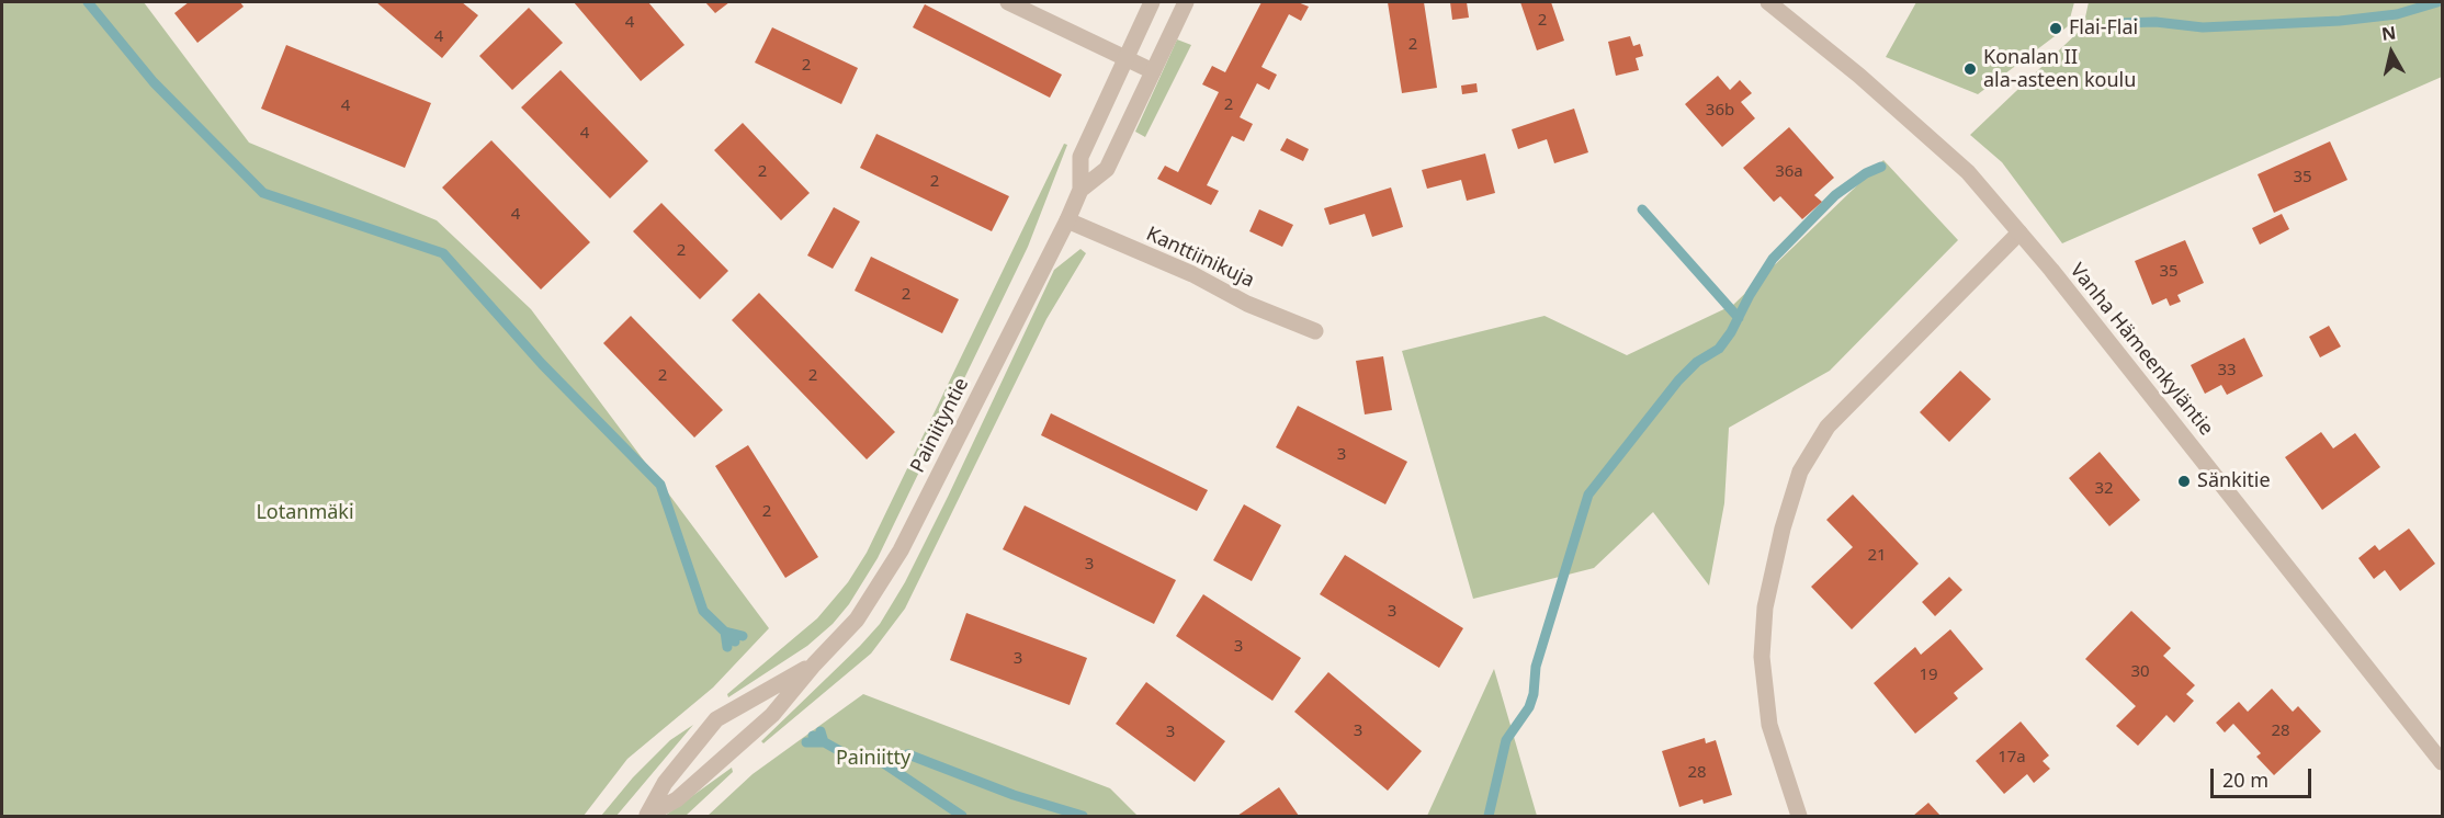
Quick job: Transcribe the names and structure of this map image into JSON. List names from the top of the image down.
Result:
{
  "streets": {
    "street": ["Kanttiinikuja", "Vanha Hämeenkyläntie", "Painiityntie"]
  },
  "crossings": [
    ["Kanttiinikuja", "Painiityntie"]
  ],
  "parks": ["Lotanmäki", "Painiitty"],
  "places": ["Flai-Flai", "Konalan II ala-asteen koulu", "Sänkitie"],
  "house_numbers": [
    "2",
    "4",
    "4",
    "2",
    "2",
    "2",
    "4",
    "36b",
    "4",
    "2",
    "36a",
    "35",
    "2",
    "4",
    "2",
    "35",
    "2",
    "33",
    "2",
    "2",
    "3",
    "32",
    "2",
    "21",
    "3",
    "3",
    "3",
    "3",
    "30",
    "19",
    "3",
    "28",
    "3",
    "17a",
    "28"
  ],
  "scale_bar": "20 m",
  "north": "top"
}
